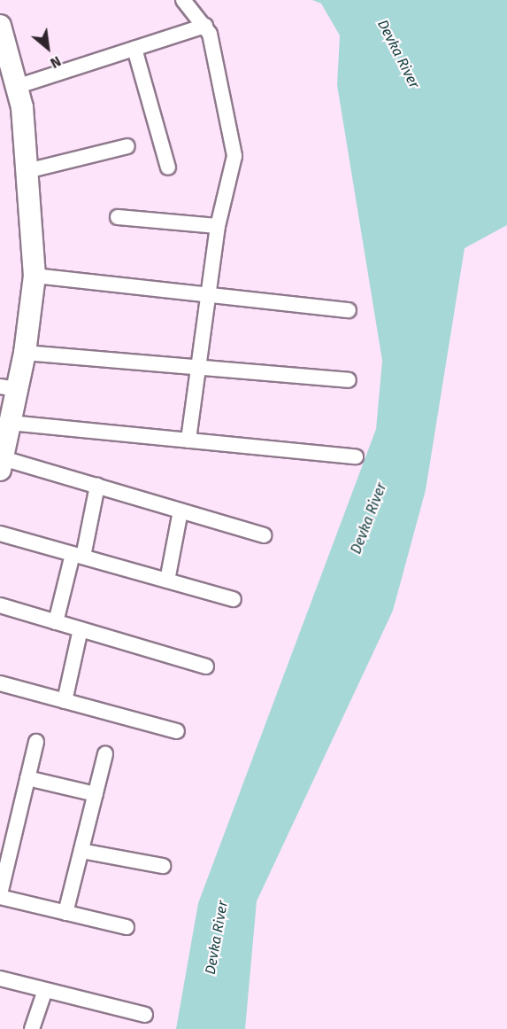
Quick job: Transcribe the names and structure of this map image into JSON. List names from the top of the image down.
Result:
{
  "water": ["Devka River"],
  "north": "bottom right"
}
